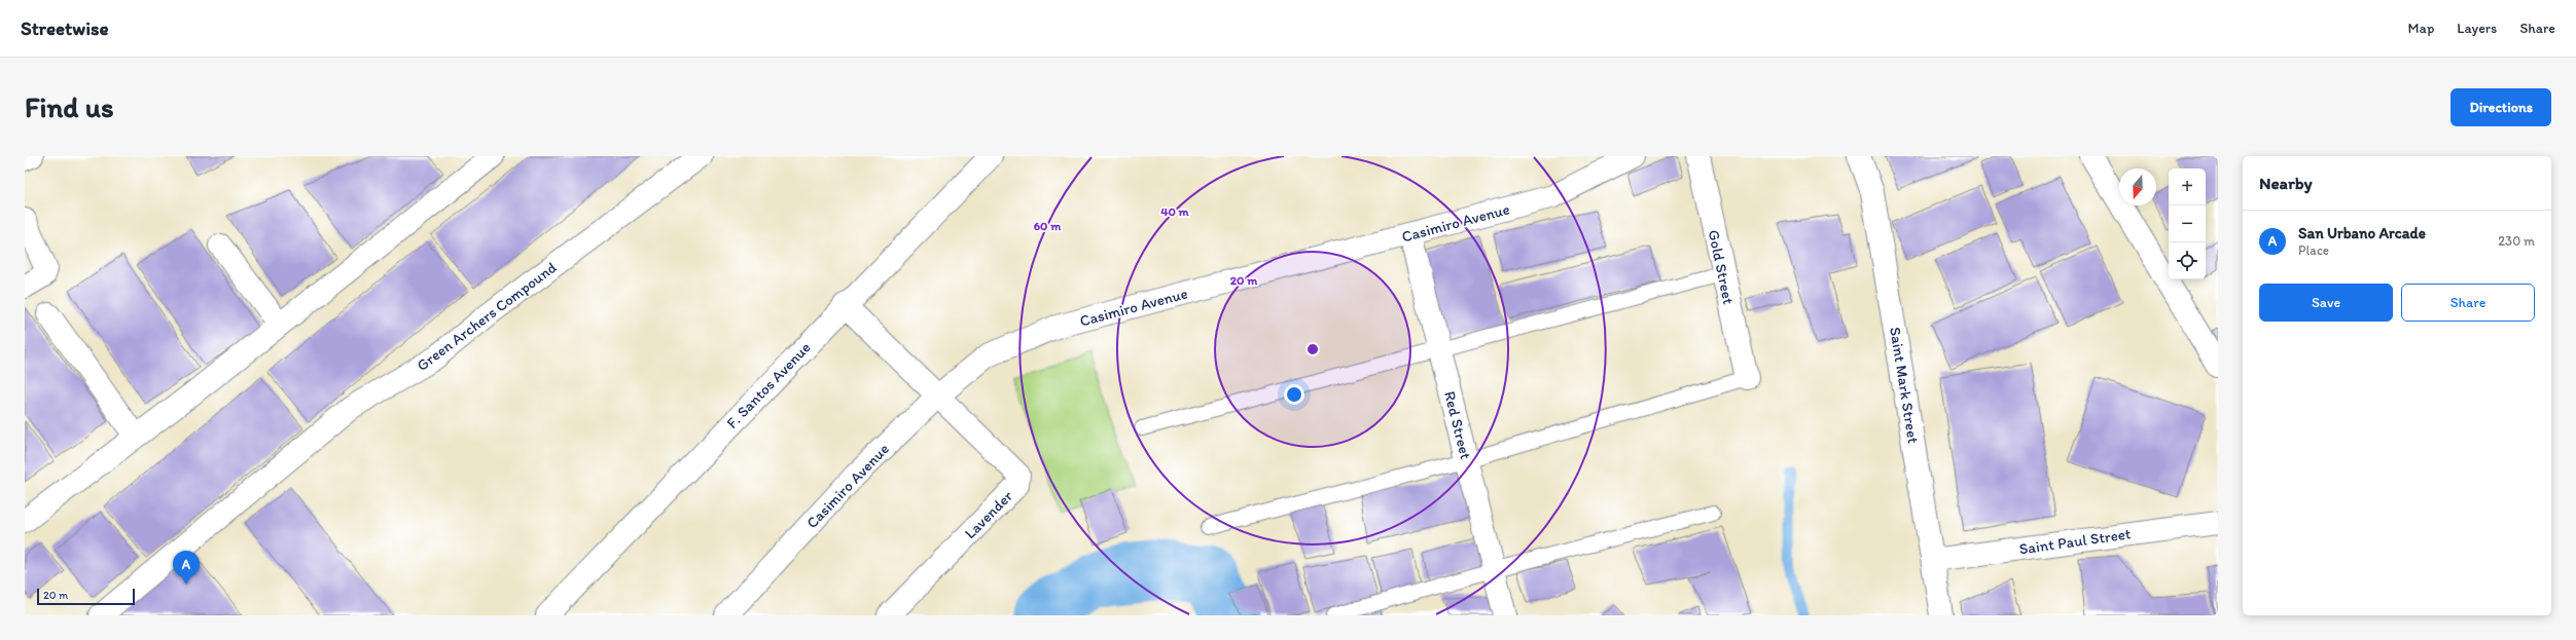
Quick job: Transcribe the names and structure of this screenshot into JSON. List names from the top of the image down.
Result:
{
  "streets": {
    "street": [
      "Casimiro Avenue",
      "Gold Street",
      "Green Archers Compound",
      "F. Santos Avenue",
      "Saint Mark Street",
      "Red Street",
      "Lavender",
      "Saint Paul Street"
    ]
  },
  "crossings": [
    ["Casimiro Avenue", "Red Street"],
    ["Casimiro Avenue", "Lavender"],
    ["Saint Mark Street", "Saint Paul Street"]
  ],
  "scale_bar": "20 m",
  "north": "bottom",
  "page": {
    "header": "Streetwise",
    "nav": ["Map", "Layers", "Share"],
    "buttons": [
      "Directions",
      ["Save", "Share"]
    ],
    "title": "Find us",
    "heading": "Nearby",
    "map_buttons": ["+", "−"],
    "list": [
      {
        "mark": "A",
        "name": "San Urbano Arcade",
        "note": "Place",
        "value": "230 m"
      }
    ],
    "pins": "A",
    "scale": "20 m"
  },
  "rings": ["40 m", "60 m", "20 m"]
}
